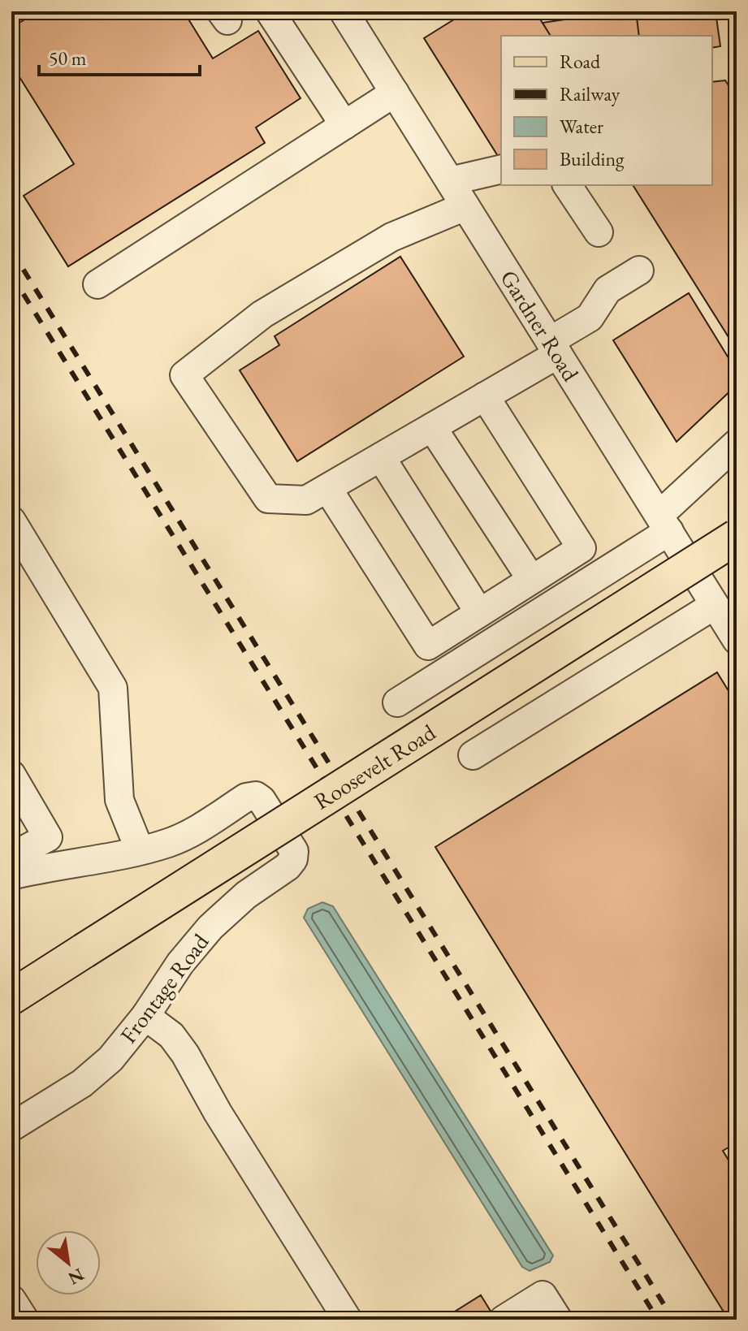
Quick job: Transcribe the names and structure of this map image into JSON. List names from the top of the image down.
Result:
{
  "streets": {
    "main road": ["Roosevelt Road"],
    "street": ["Gardner Road", "Frontage Road"]
  },
  "legend": [
    "Road",
    "Railway",
    "Water",
    "Building"
  ],
  "scale_bar": "50 m",
  "north": "bottom right"
}
